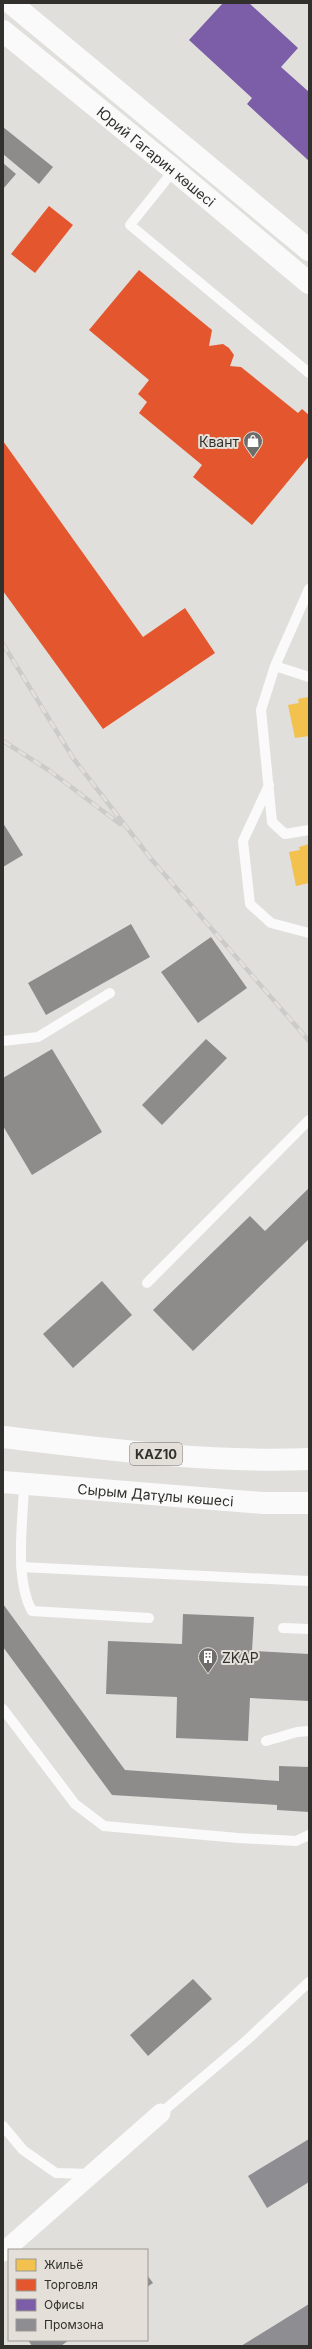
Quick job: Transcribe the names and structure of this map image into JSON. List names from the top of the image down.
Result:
{
  "streets": {
    "main road": ["Юрий Гагарин көшесі", "KAZ10", "Сырым Датұлы көшесі"]
  },
  "places": {
    "shop": ["Квант"],
    "building": ["ZKAP"]
  },
  "legend": [
    "Жильё",
    "Торговля",
    "Офисы",
    "Промзона"
  ]
}
